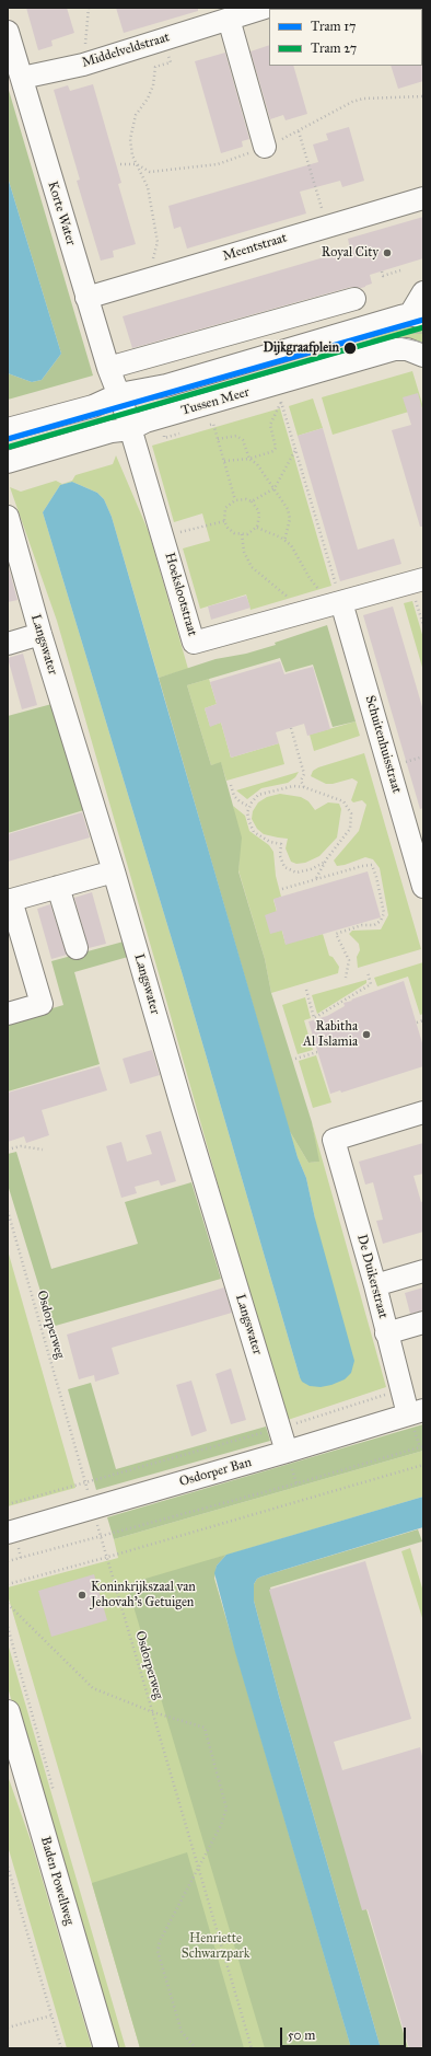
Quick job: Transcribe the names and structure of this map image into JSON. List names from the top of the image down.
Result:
{
  "streets": {
    "main road": ["Baden Powellweg"],
    "street": [
      "Middelveldstraat",
      "Korte Water",
      "Meentstraat",
      "Tussen Meer",
      "Hoekslootstraat",
      "Langswater",
      "Schuitenhuisstraat",
      "De Duikerstraat",
      "Osdorper Ban"
    ],
    "path": ["Osdorperweg"]
  },
  "crossings": [
    ["Middelveldstraat", "Korte Water"],
    ["Korte Water", "Meentstraat"],
    ["Korte Water", "Hoekslootstraat"],
    ["Tussen Meer", "Hoekslootstraat"],
    ["Hoekslootstraat", "Schuitenhuisstraat"],
    ["Langswater", "Osdorper Ban"],
    ["De Duikerstraat", "Osdorper Ban"],
    ["Osdorperweg", "Osdorper Ban"]
  ],
  "parks": ["Henriette Schwarzpark"],
  "places": [
    "Royal City",
    "Dijkgraafplein",
    "Rabitha Al Islamia",
    "Koninkrijkszaal van Jehovah's Getuigen"
  ],
  "lines": ["tram line 17", "tram line 27"],
  "legend": ["Tram 17", "Tram 27"],
  "scale_bar": "50 m"
}
